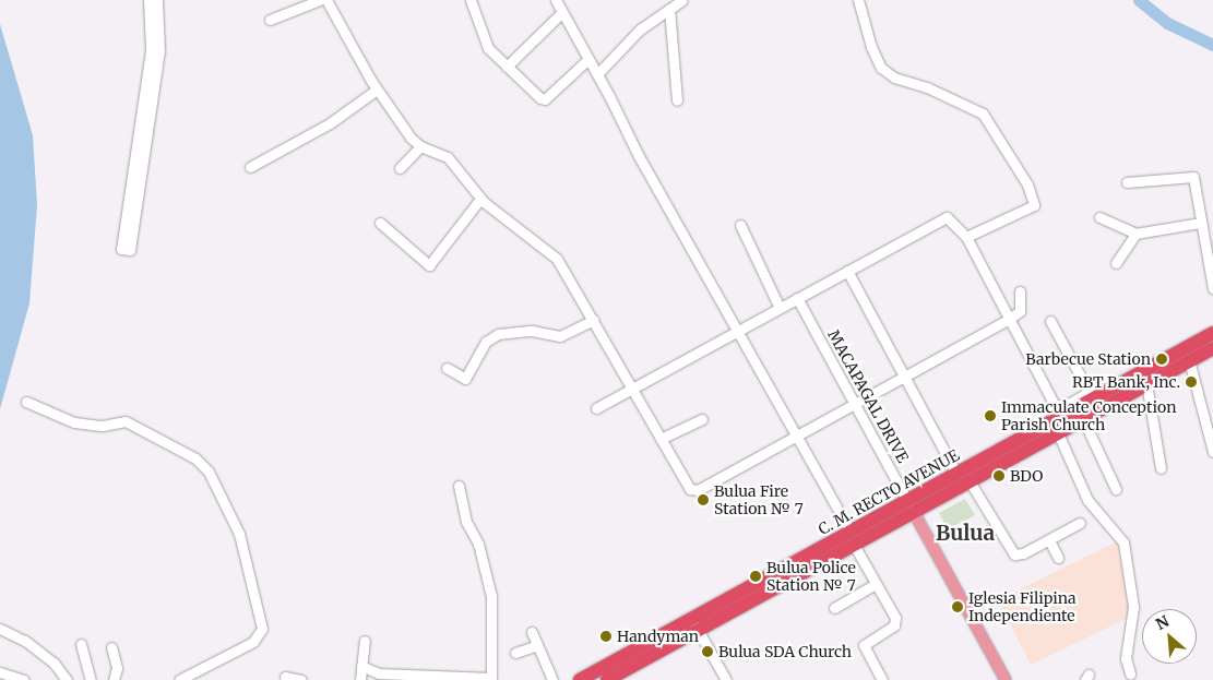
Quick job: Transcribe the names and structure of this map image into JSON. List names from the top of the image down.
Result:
{
  "streets": {
    "highway": ["C. M. RECTO AVENUE"],
    "main road": ["MACAPAGAL DRIVE"]
  },
  "crossings": [
    ["MACAPAGAL DRIVE", "C. M. RECTO AVENUE"]
  ],
  "districts": ["Bulua"],
  "places": [
    "Barbecue Station",
    "RBT Bank, Inc.",
    "Immaculate Conception Parish Church",
    "BDO",
    "Bulua Fire Station № 7",
    "Bulua Police Station № 7",
    "Iglesia Filipina Independiente",
    "Handyman",
    "Bulua SDA Church"
  ],
  "north": "top left"
}
